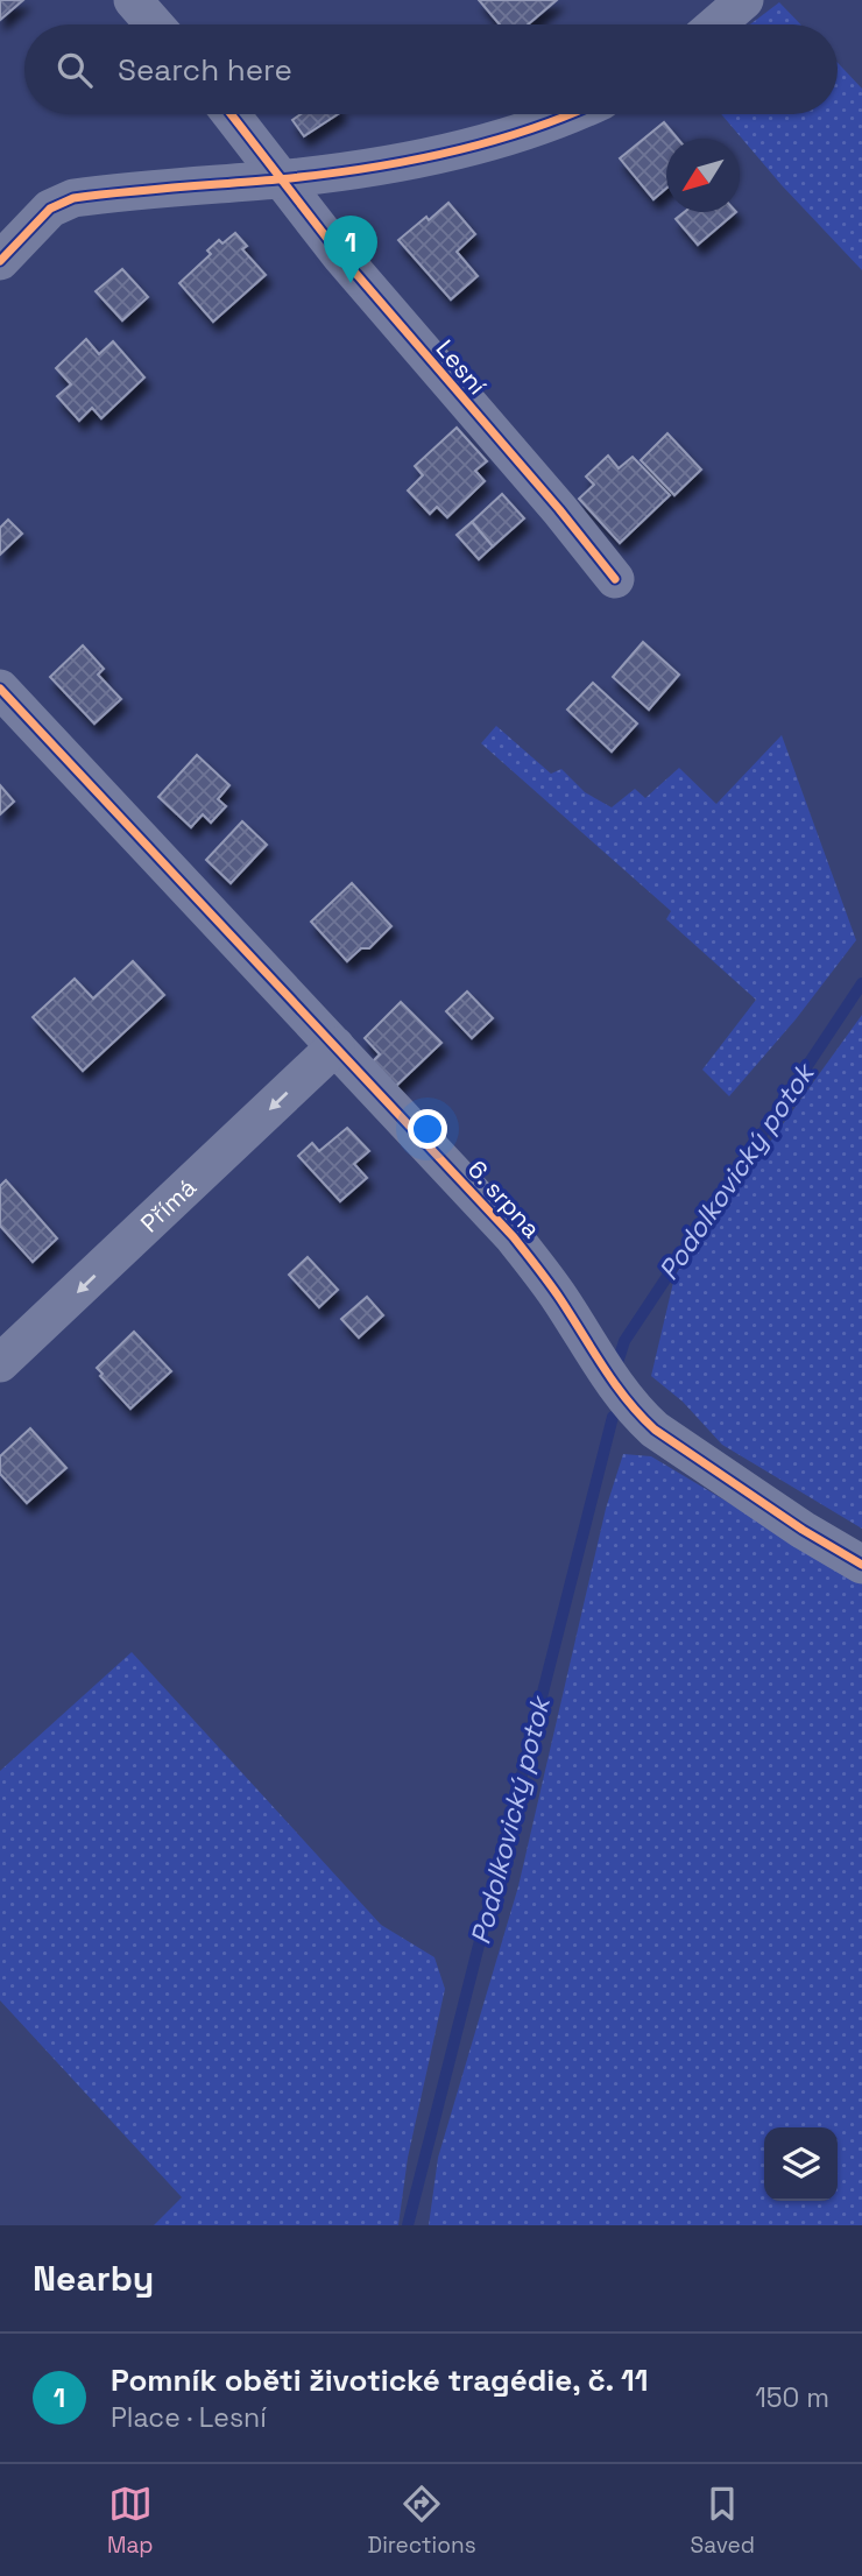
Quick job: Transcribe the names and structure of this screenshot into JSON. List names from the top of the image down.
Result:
{
  "streets": {
    "street": ["Lesní", "6. srpna", "Přímá"]
  },
  "crossings": [
    ["6. srpna", "Přímá"]
  ],
  "one_way": ["Přímá"],
  "water": ["Podolkovický potok"],
  "north": "bottom left",
  "page": {
    "search": "Search here",
    "pins": "1",
    "heading": "Nearby",
    "list": [
      {
        "mark": "1",
        "name": "Pomník oběti životické tragédie, č. 11",
        "note": "Place · Lesní",
        "value": "150 m"
      }
    ],
    "nav": ["Map", "Directions", "Saved"]
  }
}
